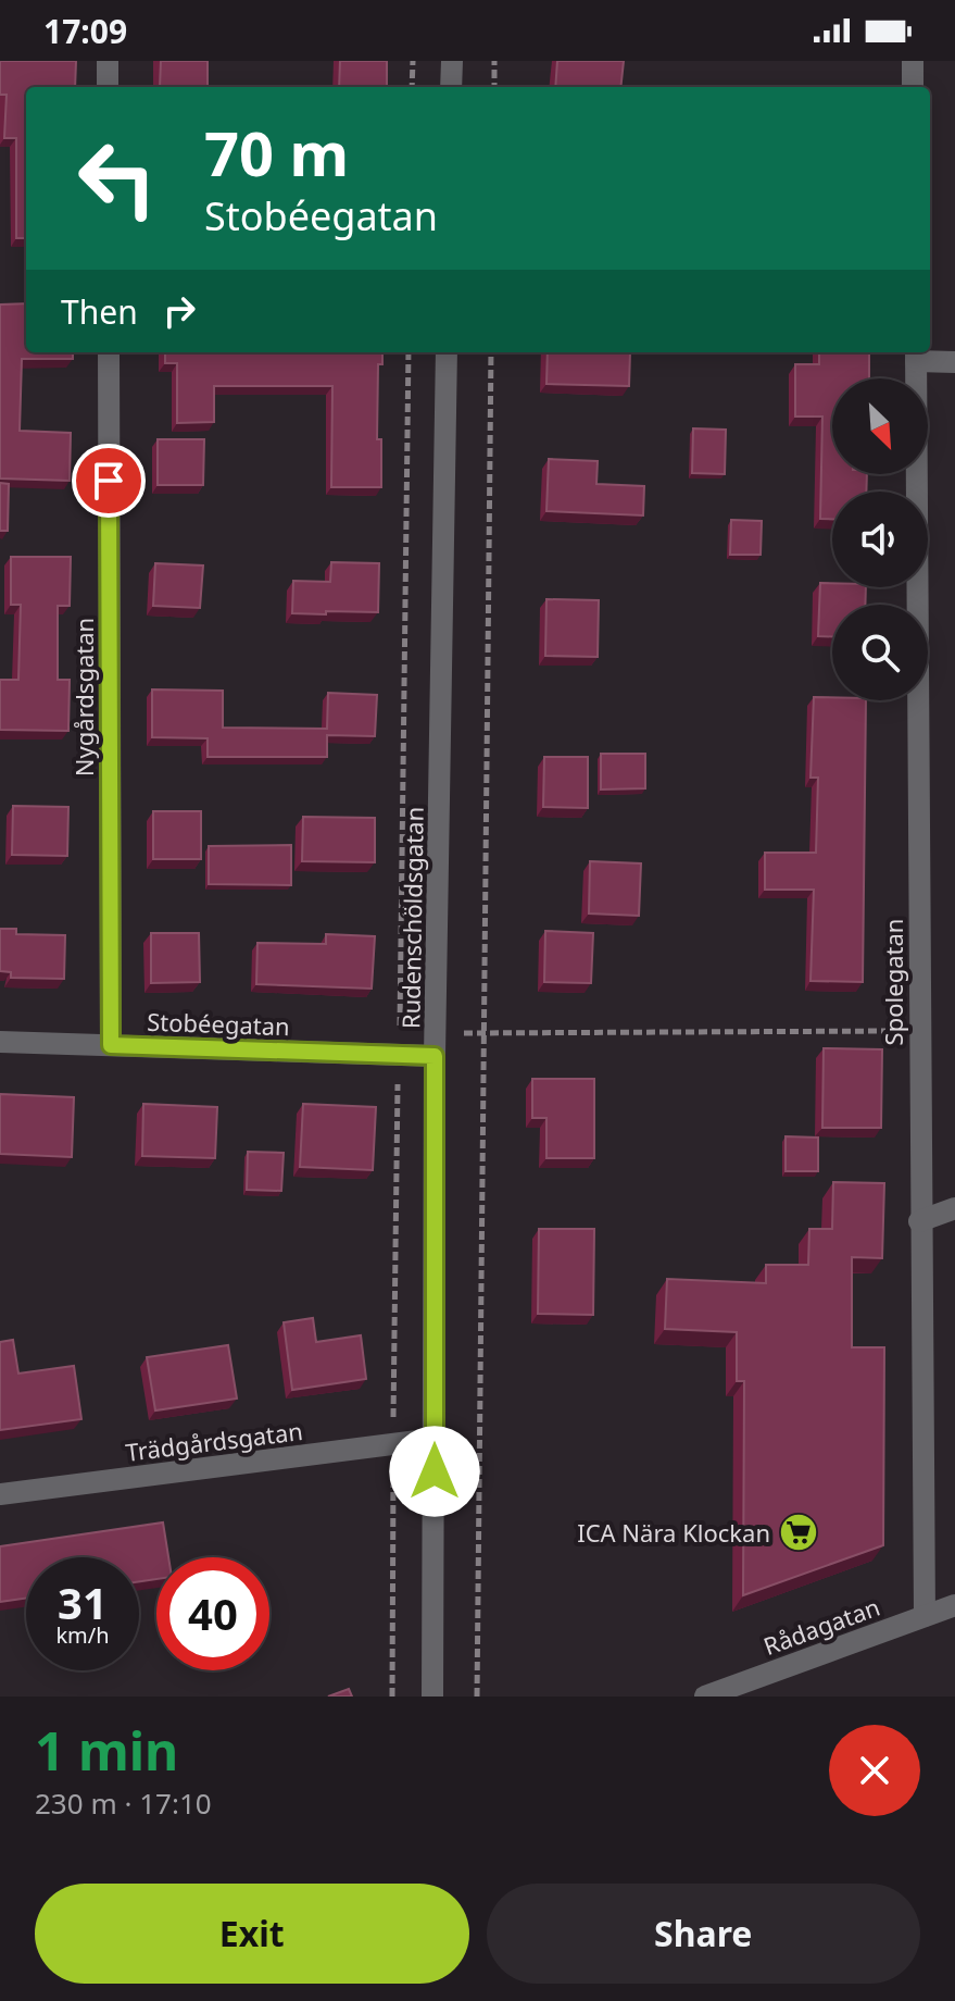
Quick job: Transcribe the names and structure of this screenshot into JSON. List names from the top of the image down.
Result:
{
  "streets": {
    "street": [
      "Nygårdsgatan",
      "Rudenschöldsgatan",
      "Spolegatan",
      "Stobéegatan",
      "Trädgårdsgatan",
      "Rådagatan"
    ]
  },
  "crossings": [
    ["Nygårdsgatan", "Stobéegatan"],
    ["Rudenschöldsgatan", "Stobéegatan"],
    ["Rudenschöldsgatan", "Trädgårdsgatan"],
    ["Spolegatan", "Rådagatan"]
  ],
  "places": {
    "supermarket": ["ICA Nära Klockan"]
  },
  "north": "bottom right",
  "page": {
    "status": "17:09",
    "turn": ["70 m", "Stobéegatan"],
    "then": "Then",
    "speed": "31 km/h",
    "limit": "40",
    "heading": ["1 min", "230 m · 17:10"],
    "buttons": ["Exit", "Share"]
  }
}
